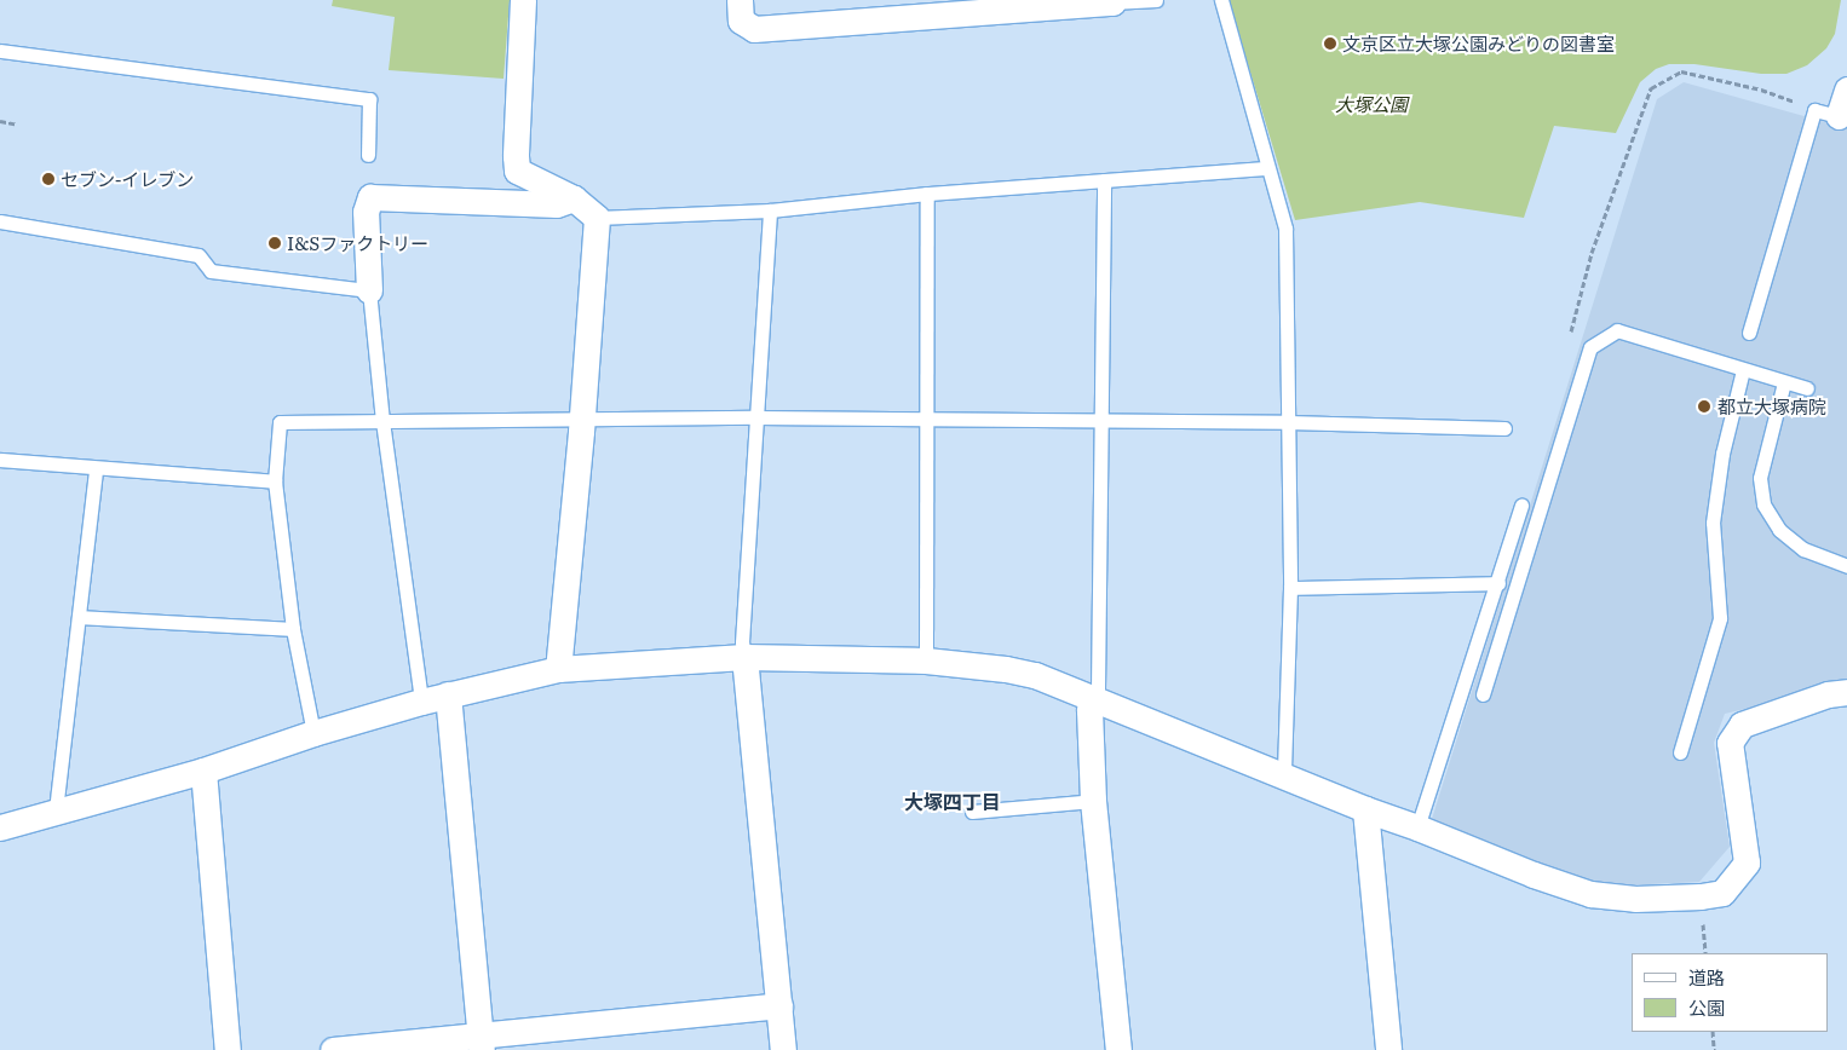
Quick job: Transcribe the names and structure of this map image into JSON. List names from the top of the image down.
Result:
{
  "districts": ["大塚四丁目"],
  "parks": ["大塚公園"],
  "places": [
    "文京区立大塚公園みどりの図書室",
    "セブン-イレブン",
    "I&Sファクトリー",
    "都立大塚病院"
  ],
  "legend": ["道路", "公園"]
}
